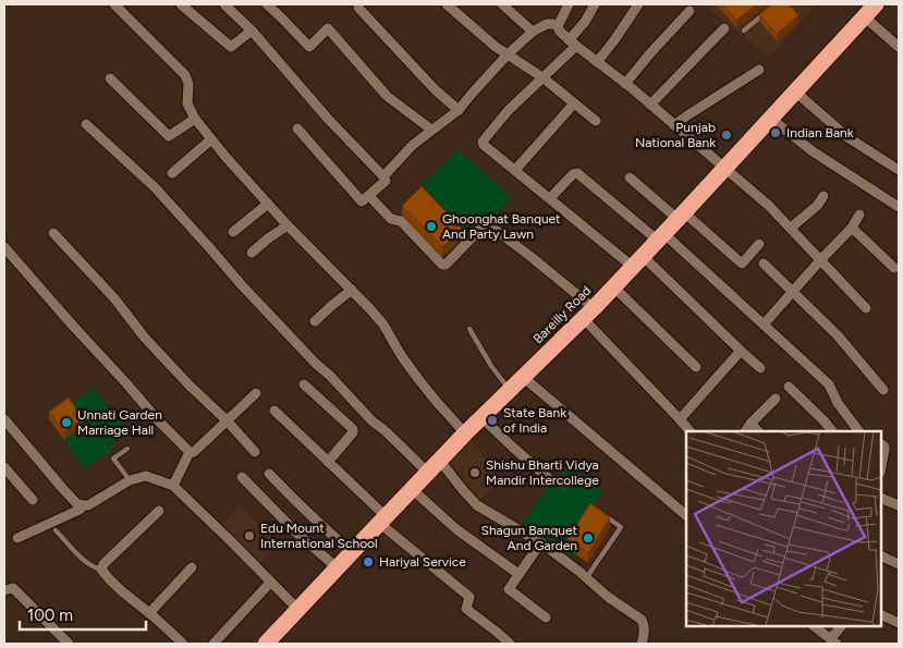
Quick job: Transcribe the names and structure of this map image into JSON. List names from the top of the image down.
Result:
{
  "streets": {
    "highway": ["Bareilly Road"]
  },
  "places": [
    "Indian Bank",
    "Punjab National Bank",
    "Ghoonghat Banquet And Party Lawn",
    "State Bank of India",
    "Unnati Garden Marriage Hall",
    "Shishu Bharti Vidya Mandir Intercollege",
    "Edu Mount International School",
    "Shagun Banquet And Garden",
    "Hariyal Service"
  ],
  "scale_bar": "100 m"
}
